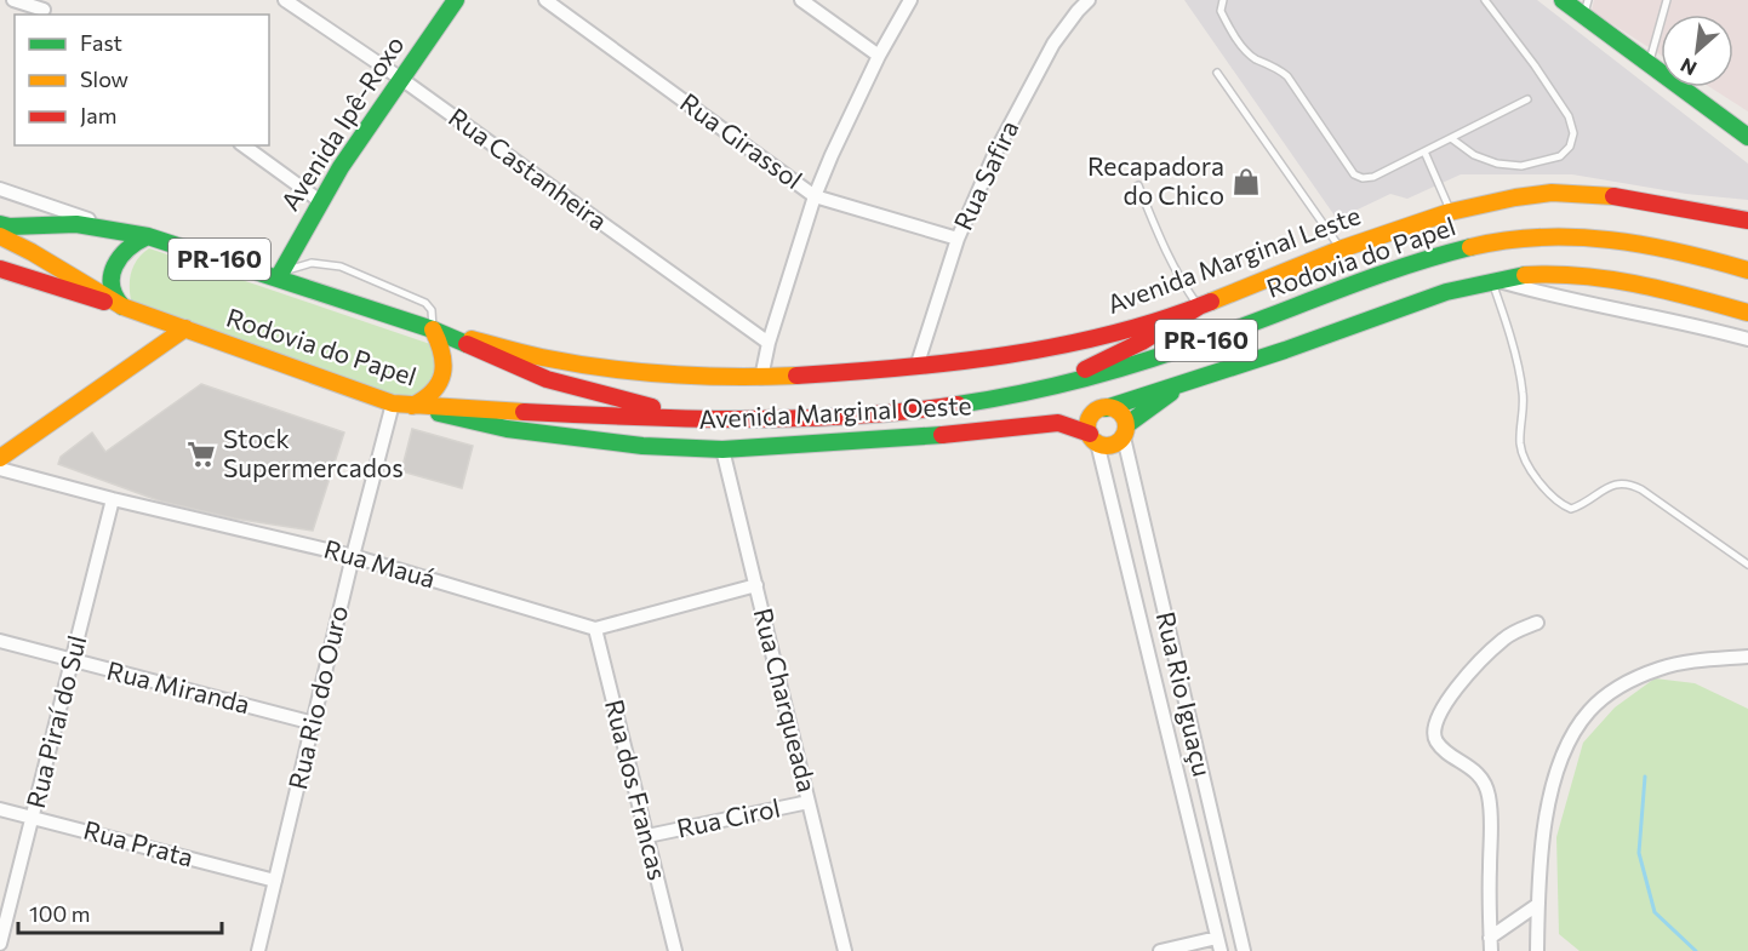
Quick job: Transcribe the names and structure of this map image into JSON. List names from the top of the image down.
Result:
{
  "streets": {
    "main road": [
      "Avenida Ipê-Roxo",
      "Rodovia do Papel",
      "PR-160",
      "Avenida Marginal Leste",
      "Avenida Marginal Oeste"
    ],
    "street": [
      "Rua Girassol",
      "Rua Castanheira",
      "Rua Safira",
      "Rua Mauá",
      "Rua Miranda",
      "Rua Rio Iguaçu",
      "Rua Rio do Ouro",
      "Rua Charqueada",
      "Rua Piraí do Sul",
      "Rua dos Francas",
      "Rua Cirol",
      "Rua Prata"
    ]
  },
  "crossings": [
    ["Avenida Ipê-Roxo", "Rua Castanheira"],
    ["Avenida Ipê-Roxo", "Rodovia do Papel"],
    ["Rua Girassol", "Rua Safira"],
    ["Rua Safira", "Avenida Marginal Leste"],
    ["Rodovia do Papel", "Avenida Marginal Leste"],
    ["Rodovia do Papel", "Avenida Marginal Oeste"],
    ["Rodovia do Papel", "Rua Rio do Ouro"],
    ["Avenida Marginal Oeste", "Rua Rio Iguaçu"],
    ["Avenida Marginal Oeste", "Rua Charqueada"],
    ["Rua Mauá", "Rua Rio do Ouro"],
    ["Rua Mauá", "Rua Piraí do Sul"],
    ["Rua Mauá", "Rua dos Francas"],
    ["Rua Miranda", "Rua Rio do Ouro"],
    ["Rua Miranda", "Rua Piraí do Sul"],
    ["Rua Rio do Ouro", "Rua Prata"],
    ["Rua Charqueada", "Rua Cirol"],
    ["Rua Piraí do Sul", "Rua Prata"],
    ["Rua dos Francas", "Rua Cirol"]
  ],
  "places": {
    "shop": ["Recapadora do Chico"],
    "supermarket": ["Stock Supermercados"]
  },
  "legend": ["Fast", "Slow", "Jam"],
  "scale_bar": "100 m",
  "north": "bottom left"
}
